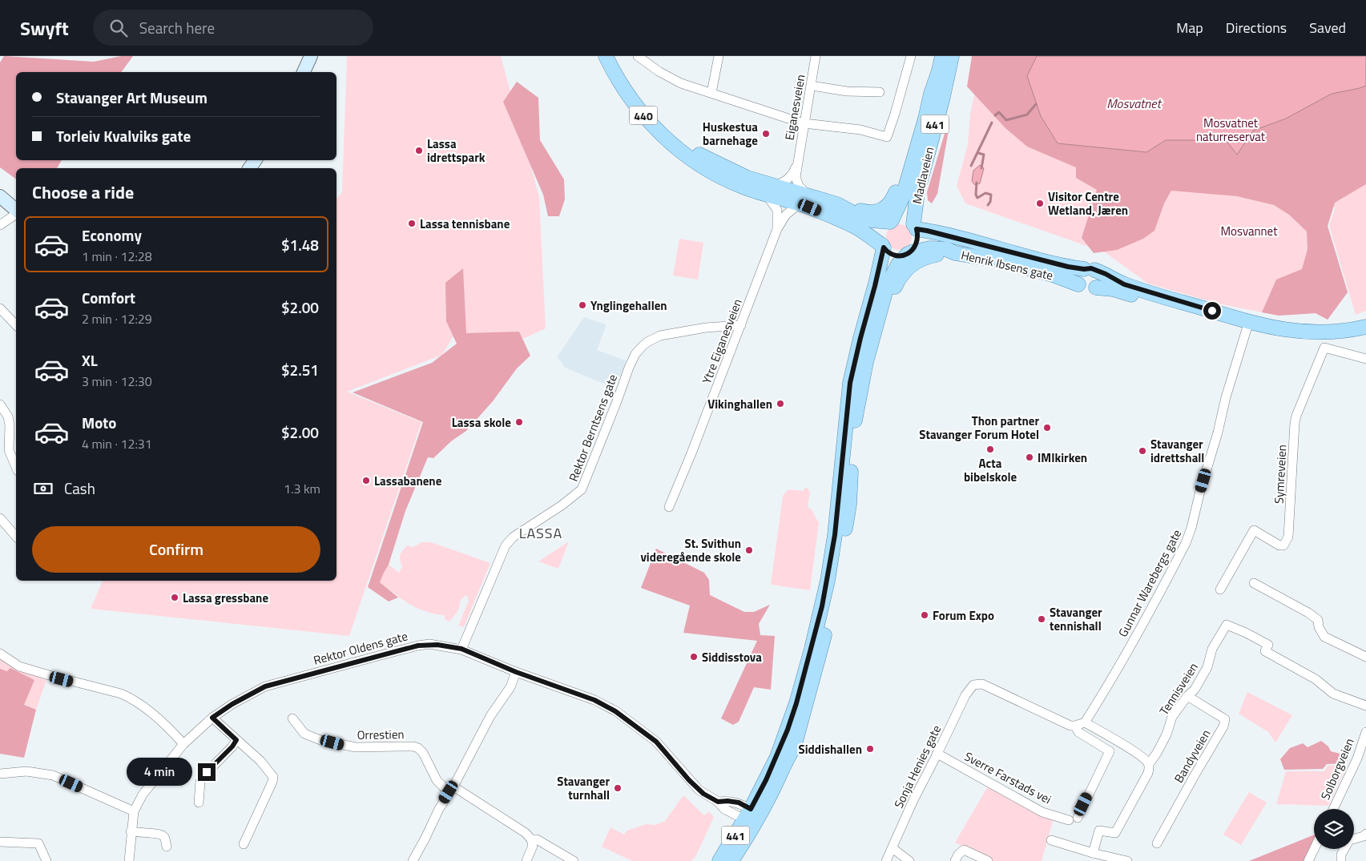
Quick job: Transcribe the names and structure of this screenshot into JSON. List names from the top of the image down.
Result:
{
  "streets": {
    "main road": [
      "440",
      "441",
      "Madlaveien",
      "Henrik Ibsens gate"
    ],
    "street": [
      "Eiganesveien",
      "Ytre Eiganesveien",
      "Rektor Berntsens gate",
      "Symreveien",
      "Gunnar Warebergs gate",
      "Rektor Oldens gate",
      "Tennisveien",
      "Orrestien",
      "Bandyveien",
      "Sonja Henies gate",
      "Solborgveien",
      "Sverre Farstads vei"
    ]
  },
  "crossings": [
    ["Eiganesveien", "440"],
    ["Eiganesveien", "Ytre Eiganesveien"],
    ["440", "441"],
    ["440", "Madlaveien"],
    ["440", "Henrik Ibsens gate"],
    ["440", "Ytre Eiganesveien"],
    ["441", "Madlaveien"],
    ["441", "Henrik Ibsens gate"],
    ["441", "Rektor Oldens gate"],
    ["Madlaveien", "Henrik Ibsens gate"],
    ["Ytre Eiganesveien", "Rektor Berntsens gate"],
    ["Rektor Berntsens gate", "Rektor Oldens gate"],
    ["Tennisveien", "Bandyveien"],
    ["Sonja Henies gate", "Sverre Farstads vei"]
  ],
  "districts": ["LASSA"],
  "water": ["Mosvatnet"],
  "parks": ["Mosvatnet naturreservat", "Mosvannet"],
  "places": [
    "Huskestua barnehage",
    "Lassa idrettspark",
    "Visitor Centre Wetland, Jæren",
    "Lassa tennisbane",
    "Ynglingehallen",
    "Vikinghallen",
    "Lassa skole",
    "Thon partner Stavanger Forum Hotel",
    "Acta bibelskole",
    "Stavanger idrettshall",
    "IMIkirken",
    "Lassabanene",
    "St. Svithun videregående skole",
    "Lassa gressbane",
    "Forum Expo",
    "Stavanger tennishall",
    "Siddisstova",
    "Siddishallen",
    "Stavanger turnhall"
  ],
  "page": {
    "header": "Swyft",
    "search": "Search here",
    "nav": ["Map", "Directions", "Saved"],
    "banner": ["Stavanger Art Museum", "Torleiv Kvalviks gate"],
    "heading": "Choose a ride",
    "list": [
      {
        "name": "Economy",
        "note": "1 min · 12:28",
        "value": "$1.48"
      },
      {
        "name": "Comfort",
        "note": "2 min · 12:29",
        "value": "$2.00"
      },
      {
        "name": "XL",
        "note": "3 min · 12:30",
        "value": "$2.51"
      },
      {
        "name": "Moto",
        "note": "4 min · 12:31",
        "value": "$2.00"
      }
    ],
    "pay": ["Cash", "1.3 km"],
    "buttons": "Confirm",
    "bubble": "4 min"
  }
}
